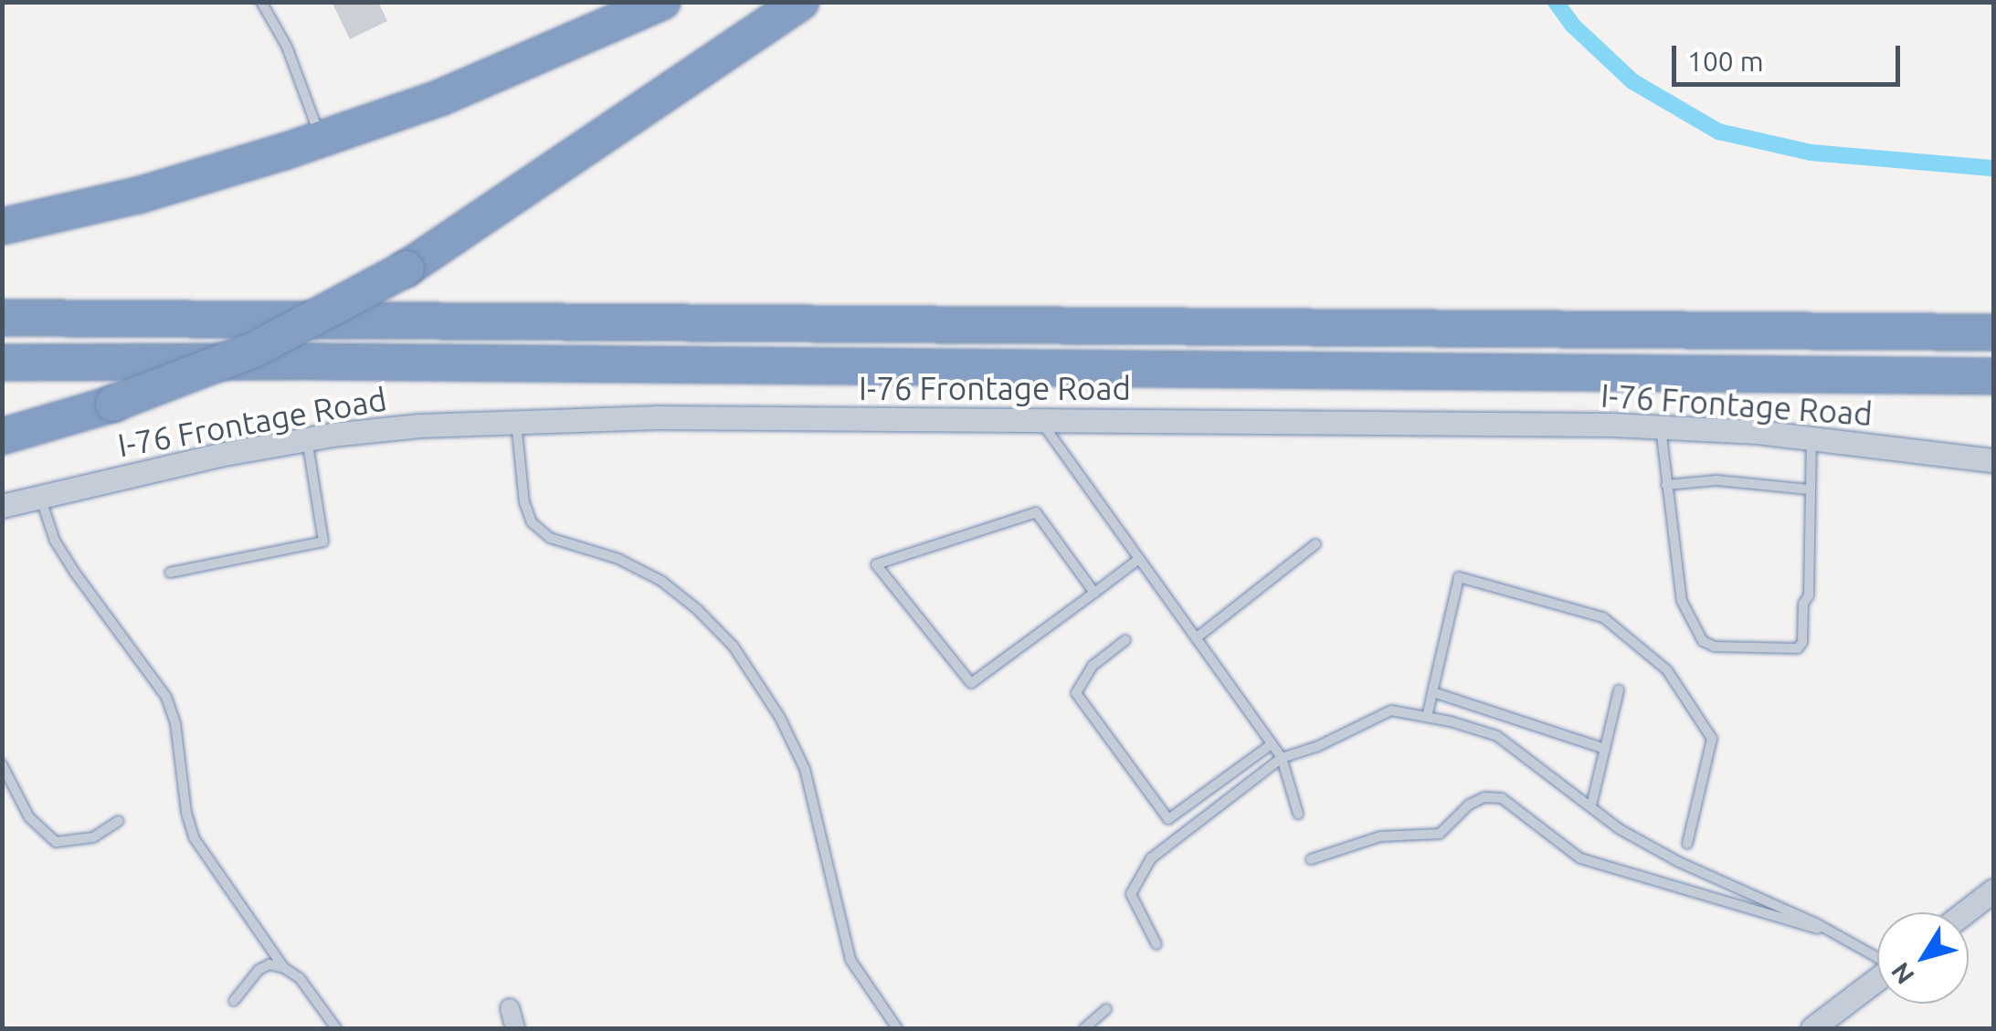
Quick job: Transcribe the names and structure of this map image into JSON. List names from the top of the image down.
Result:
{
  "streets": {
    "street": ["I-76 Frontage Road"]
  },
  "scale_bar": "100 m",
  "north": "bottom left"
}
